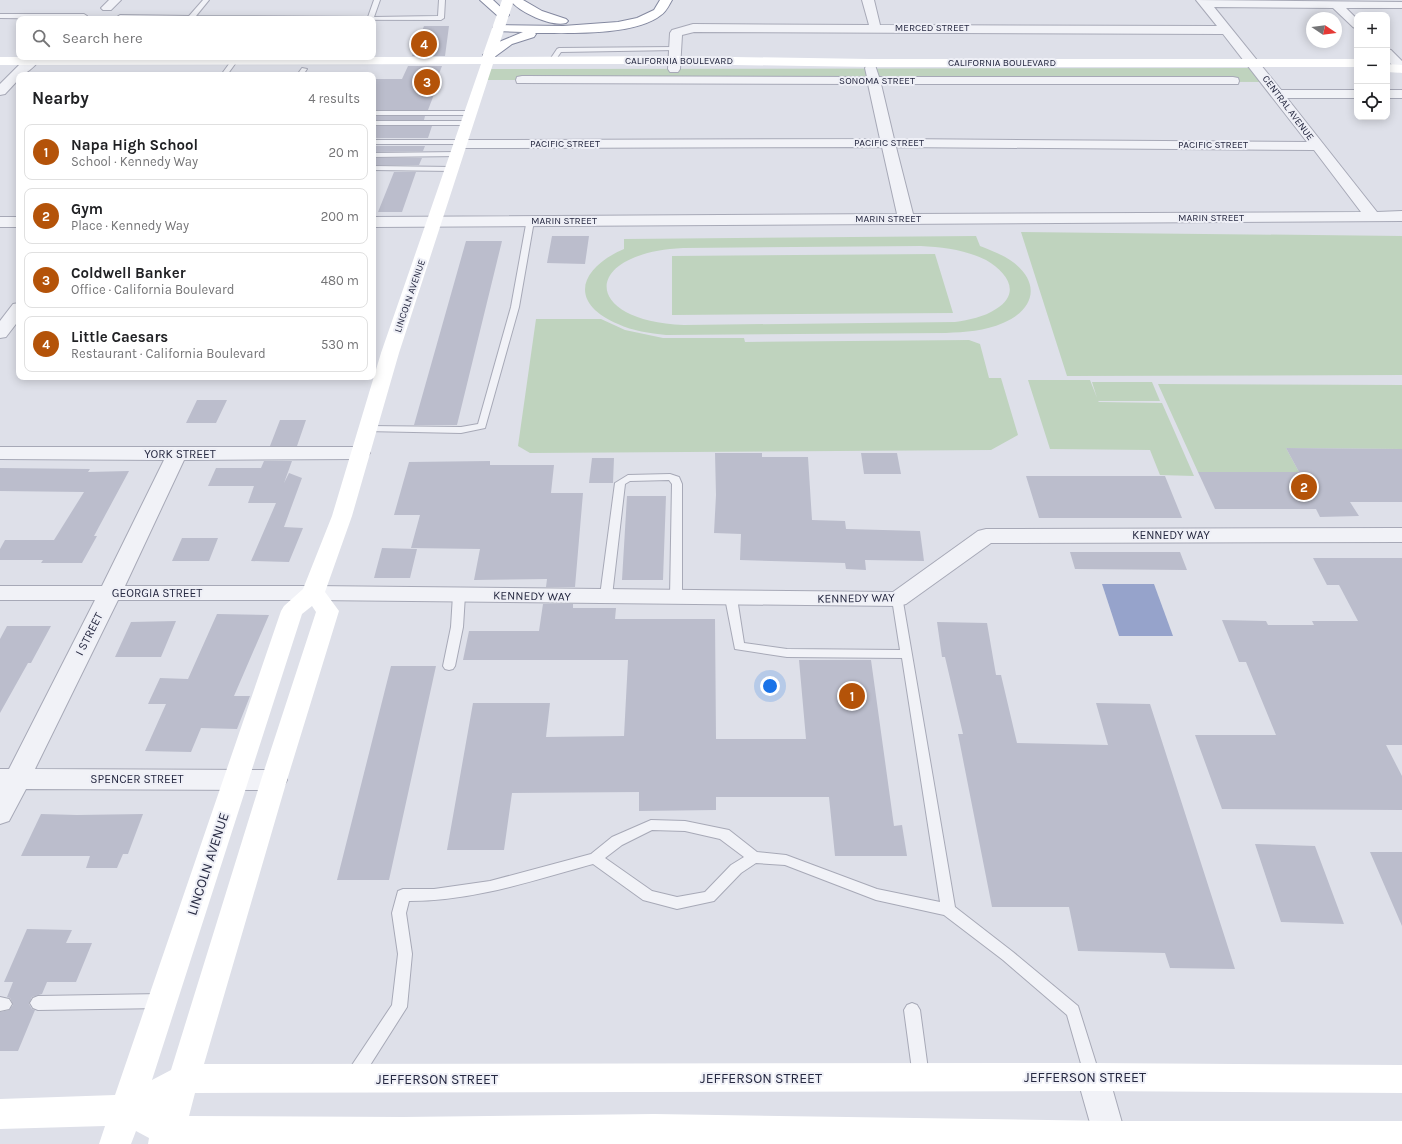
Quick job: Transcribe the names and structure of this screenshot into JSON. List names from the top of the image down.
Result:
{
  "streets": {
    "main road": ["CALIFORNIA BOULEVARD", "LINCOLN AVENUE", "JEFFERSON STREET"],
    "street": [
      "MERCED STREET",
      "SONOMA STREET",
      "CENTRAL AVENUE",
      "PACIFIC STREET",
      "MARIN STREET",
      "YORK STREET",
      "KENNEDY WAY",
      "GEORGIA STREET",
      "I STREET",
      "SPENCER STREET"
    ]
  },
  "crossings": [
    ["MERCED STREET", "CALIFORNIA BOULEVARD"],
    ["MERCED STREET", "CENTRAL AVENUE"],
    ["CALIFORNIA BOULEVARD", "SONOMA STREET"],
    ["CALIFORNIA BOULEVARD", "CENTRAL AVENUE"],
    ["CALIFORNIA BOULEVARD", "LINCOLN AVENUE"],
    ["CENTRAL AVENUE", "PACIFIC STREET"],
    ["CENTRAL AVENUE", "MARIN STREET"],
    ["PACIFIC STREET", "LINCOLN AVENUE"],
    ["MARIN STREET", "LINCOLN AVENUE"],
    ["LINCOLN AVENUE", "YORK STREET"],
    ["LINCOLN AVENUE", "KENNEDY WAY"],
    ["LINCOLN AVENUE", "GEORGIA STREET"],
    ["LINCOLN AVENUE", "SPENCER STREET"],
    ["LINCOLN AVENUE", "JEFFERSON STREET"],
    ["YORK STREET", "I STREET"],
    ["KENNEDY WAY", "GEORGIA STREET"],
    ["GEORGIA STREET", "I STREET"],
    ["I STREET", "SPENCER STREET"]
  ],
  "north": "right",
  "page": {
    "map_buttons": ["+", "−"],
    "search": "Search here",
    "pins": [
      "4",
      "3",
      "2",
      "1"
    ],
    "heading": ["Nearby", "4 results"],
    "list": [
      {
        "mark": "1",
        "name": "Napa High School",
        "note": "School · Kennedy Way",
        "value": "20 m"
      },
      {
        "mark": "2",
        "name": "Gym",
        "note": "Place · Kennedy Way",
        "value": "200 m"
      },
      {
        "mark": "3",
        "name": "Coldwell Banker",
        "note": "Office · California Boulevard",
        "value": "480 m"
      },
      {
        "mark": "4",
        "name": "Little Caesars",
        "note": "Restaurant · California Boulevard",
        "value": "530 m"
      }
    ]
  }
}
